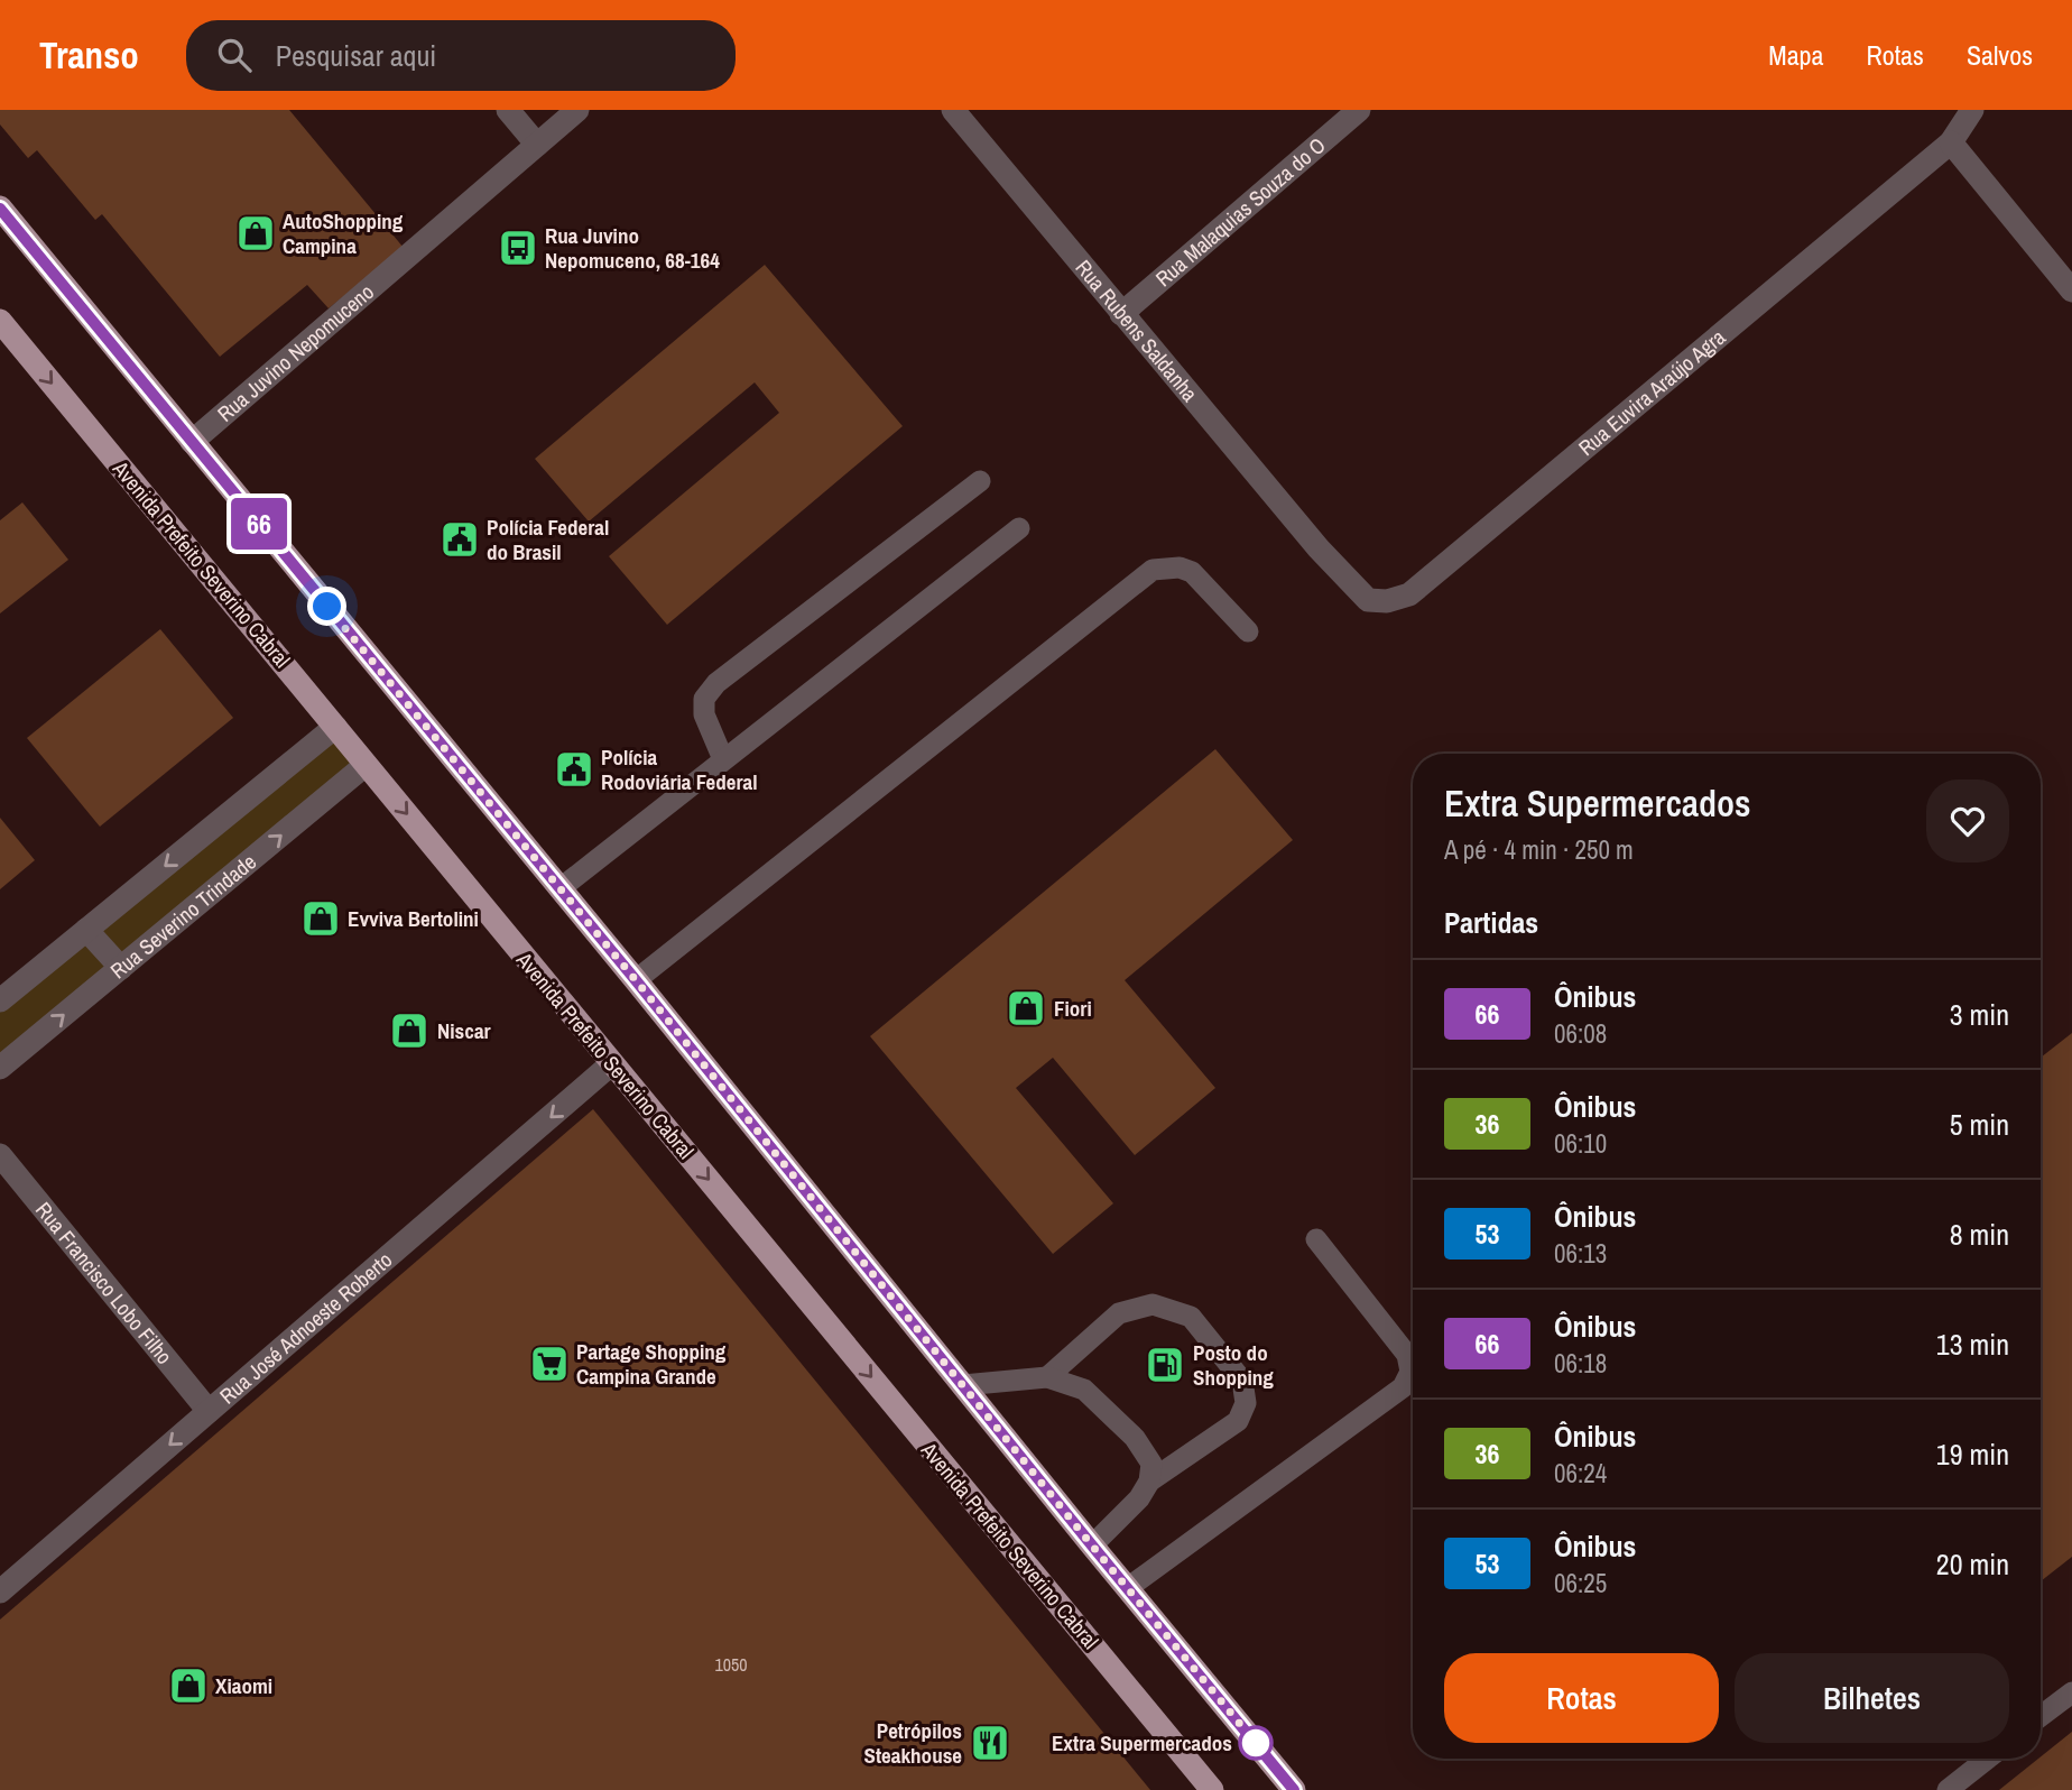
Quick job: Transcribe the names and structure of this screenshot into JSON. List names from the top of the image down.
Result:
{
  "streets": {
    "main road": ["Avenida Prefeito Severino Cabral"],
    "street": [
      "Rua Malaquias Souza do O",
      "Rua Rubens Saldanha",
      "Rua Juvino Nepomuceno",
      "Rua Euvira Araújo Agra",
      "Rua Severino Trindade",
      "Rua Francisco Lobo Filho",
      "Rua José Adnoeste Roberto"
    ]
  },
  "crossings": [
    ["Rua Malaquias Souza do O", "Rua Rubens Saldanha"],
    ["Rua Rubens Saldanha", "Rua Euvira Araújo Agra"],
    ["Avenida Prefeito Severino Cabral", "Rua Severino Trindade"],
    ["Avenida Prefeito Severino Cabral", "Rua José Adnoeste Roberto"],
    ["Rua Francisco Lobo Filho", "Rua José Adnoeste Roberto"]
  ],
  "one_way": ["Rua José Adnoeste Roberto"],
  "places": {
    "shop": [
      "AutoShopping Campina",
      "Evviva Bertolini",
      "Fiori",
      "Niscar",
      "Xiaomi"
    ],
    "bus stop": ["Rua Juvino Nepomuceno, 68-164"],
    "public building": ["Polícia Federal do Brasil", "Polícia Rodoviária Federal"],
    "supermarket": ["Partage Shopping Campina Grande"],
    "fuel station": ["Posto do Shopping"],
    "restaurant": ["Petrópilos Steakhouse"],
    "other": ["Extra Supermercados"]
  },
  "lines": ["bus line 66"],
  "house_numbers": ["1050"],
  "page": {
    "header": "Transo",
    "search": "Pesquisar aqui",
    "nav": ["Mapa", "Rotas", "Salvos"],
    "on_map": "66",
    "heading": [
      ["Extra Supermercados", "A pé · 4 min · 250 m"],
      "Partidas"
    ],
    "list": [
      {
        "mark": "66",
        "name": "Ônibus",
        "note": "06:08",
        "value": "3 min"
      },
      {
        "mark": "36",
        "name": "Ônibus",
        "note": "06:10",
        "value": "5 min"
      },
      {
        "mark": "53",
        "name": "Ônibus",
        "note": "06:13",
        "value": "8 min"
      },
      {
        "mark": "66",
        "name": "Ônibus",
        "note": "06:18",
        "value": "13 min"
      },
      {
        "mark": "36",
        "name": "Ônibus",
        "note": "06:24",
        "value": "19 min"
      },
      {
        "mark": "53",
        "name": "Ônibus",
        "note": "06:25",
        "value": "20 min"
      }
    ],
    "buttons": ["Rotas", "Bilhetes"]
  }
}
